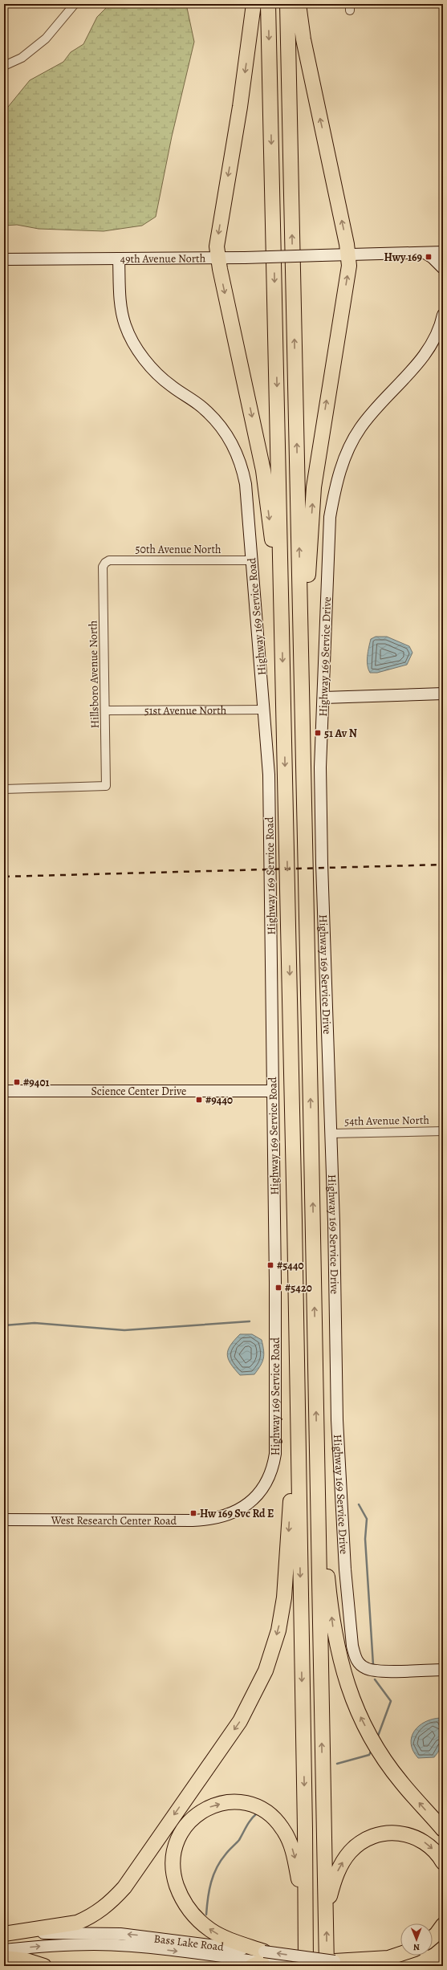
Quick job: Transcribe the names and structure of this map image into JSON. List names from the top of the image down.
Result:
{
  "streets": {
    "street": [
      "49th Avenue North",
      "50th Avenue North",
      "Highway 169 Service Road",
      "Highway 169 Service Drive",
      "Hillsboro Avenue North",
      "51st Avenue North",
      "Science Center Drive",
      "54th Avenue North",
      "West Research Center Road",
      "Bass Lake Road"
    ]
  },
  "crossings": [
    ["49th Avenue North", "Highway 169 Service Road"],
    ["50th Avenue North", "Highway 169 Service Road"],
    ["50th Avenue North", "Hillsboro Avenue North"],
    ["Highway 169 Service Road", "51st Avenue North"],
    ["Highway 169 Service Road", "Science Center Drive"],
    ["Highway 169 Service Road", "West Research Center Road"],
    ["Highway 169 Service Drive", "54th Avenue North"],
    ["Hillsboro Avenue North", "51st Avenue North"]
  ],
  "places": {
    "transit": [
      "Hwy 169",
      "51 Av N",
      "#9401",
      "#9440",
      "#5440",
      "#5420",
      "Hw 169 Svc Rd E"
    ]
  },
  "north": "bottom"
}
